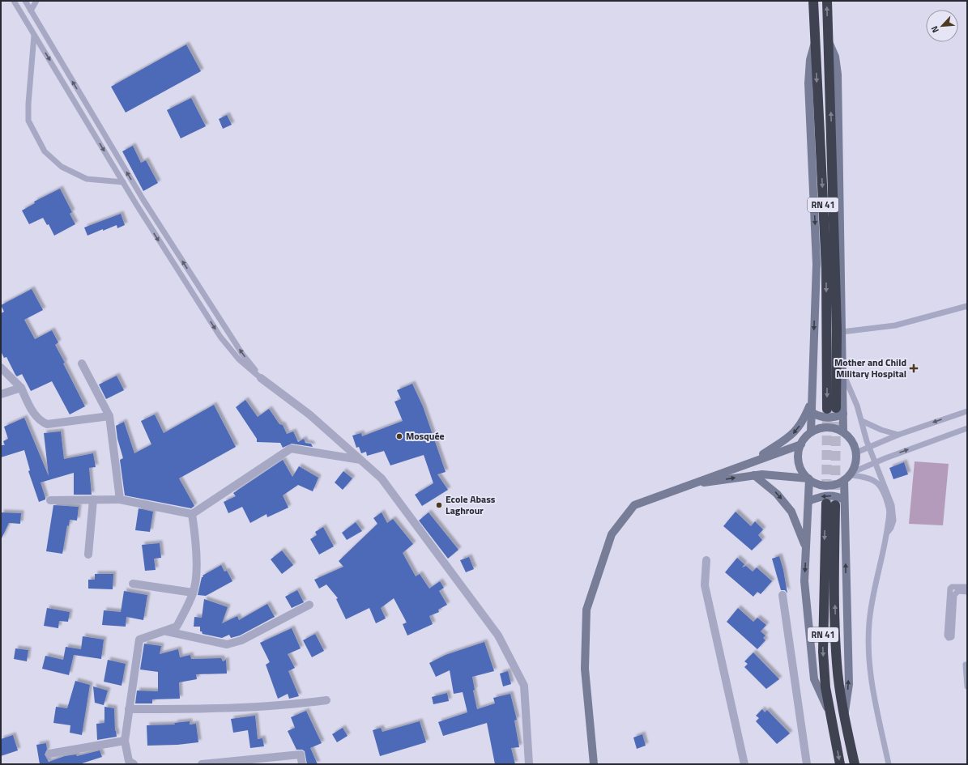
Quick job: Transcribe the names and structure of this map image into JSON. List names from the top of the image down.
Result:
{
  "streets": {
    "highway": ["RN 41"]
  },
  "places": {
    "health": ["Mother and Child Military Hospital"],
    "other": ["Mosquée", "Ecole Abass Laghrour"]
  },
  "north": "bottom left"
}
